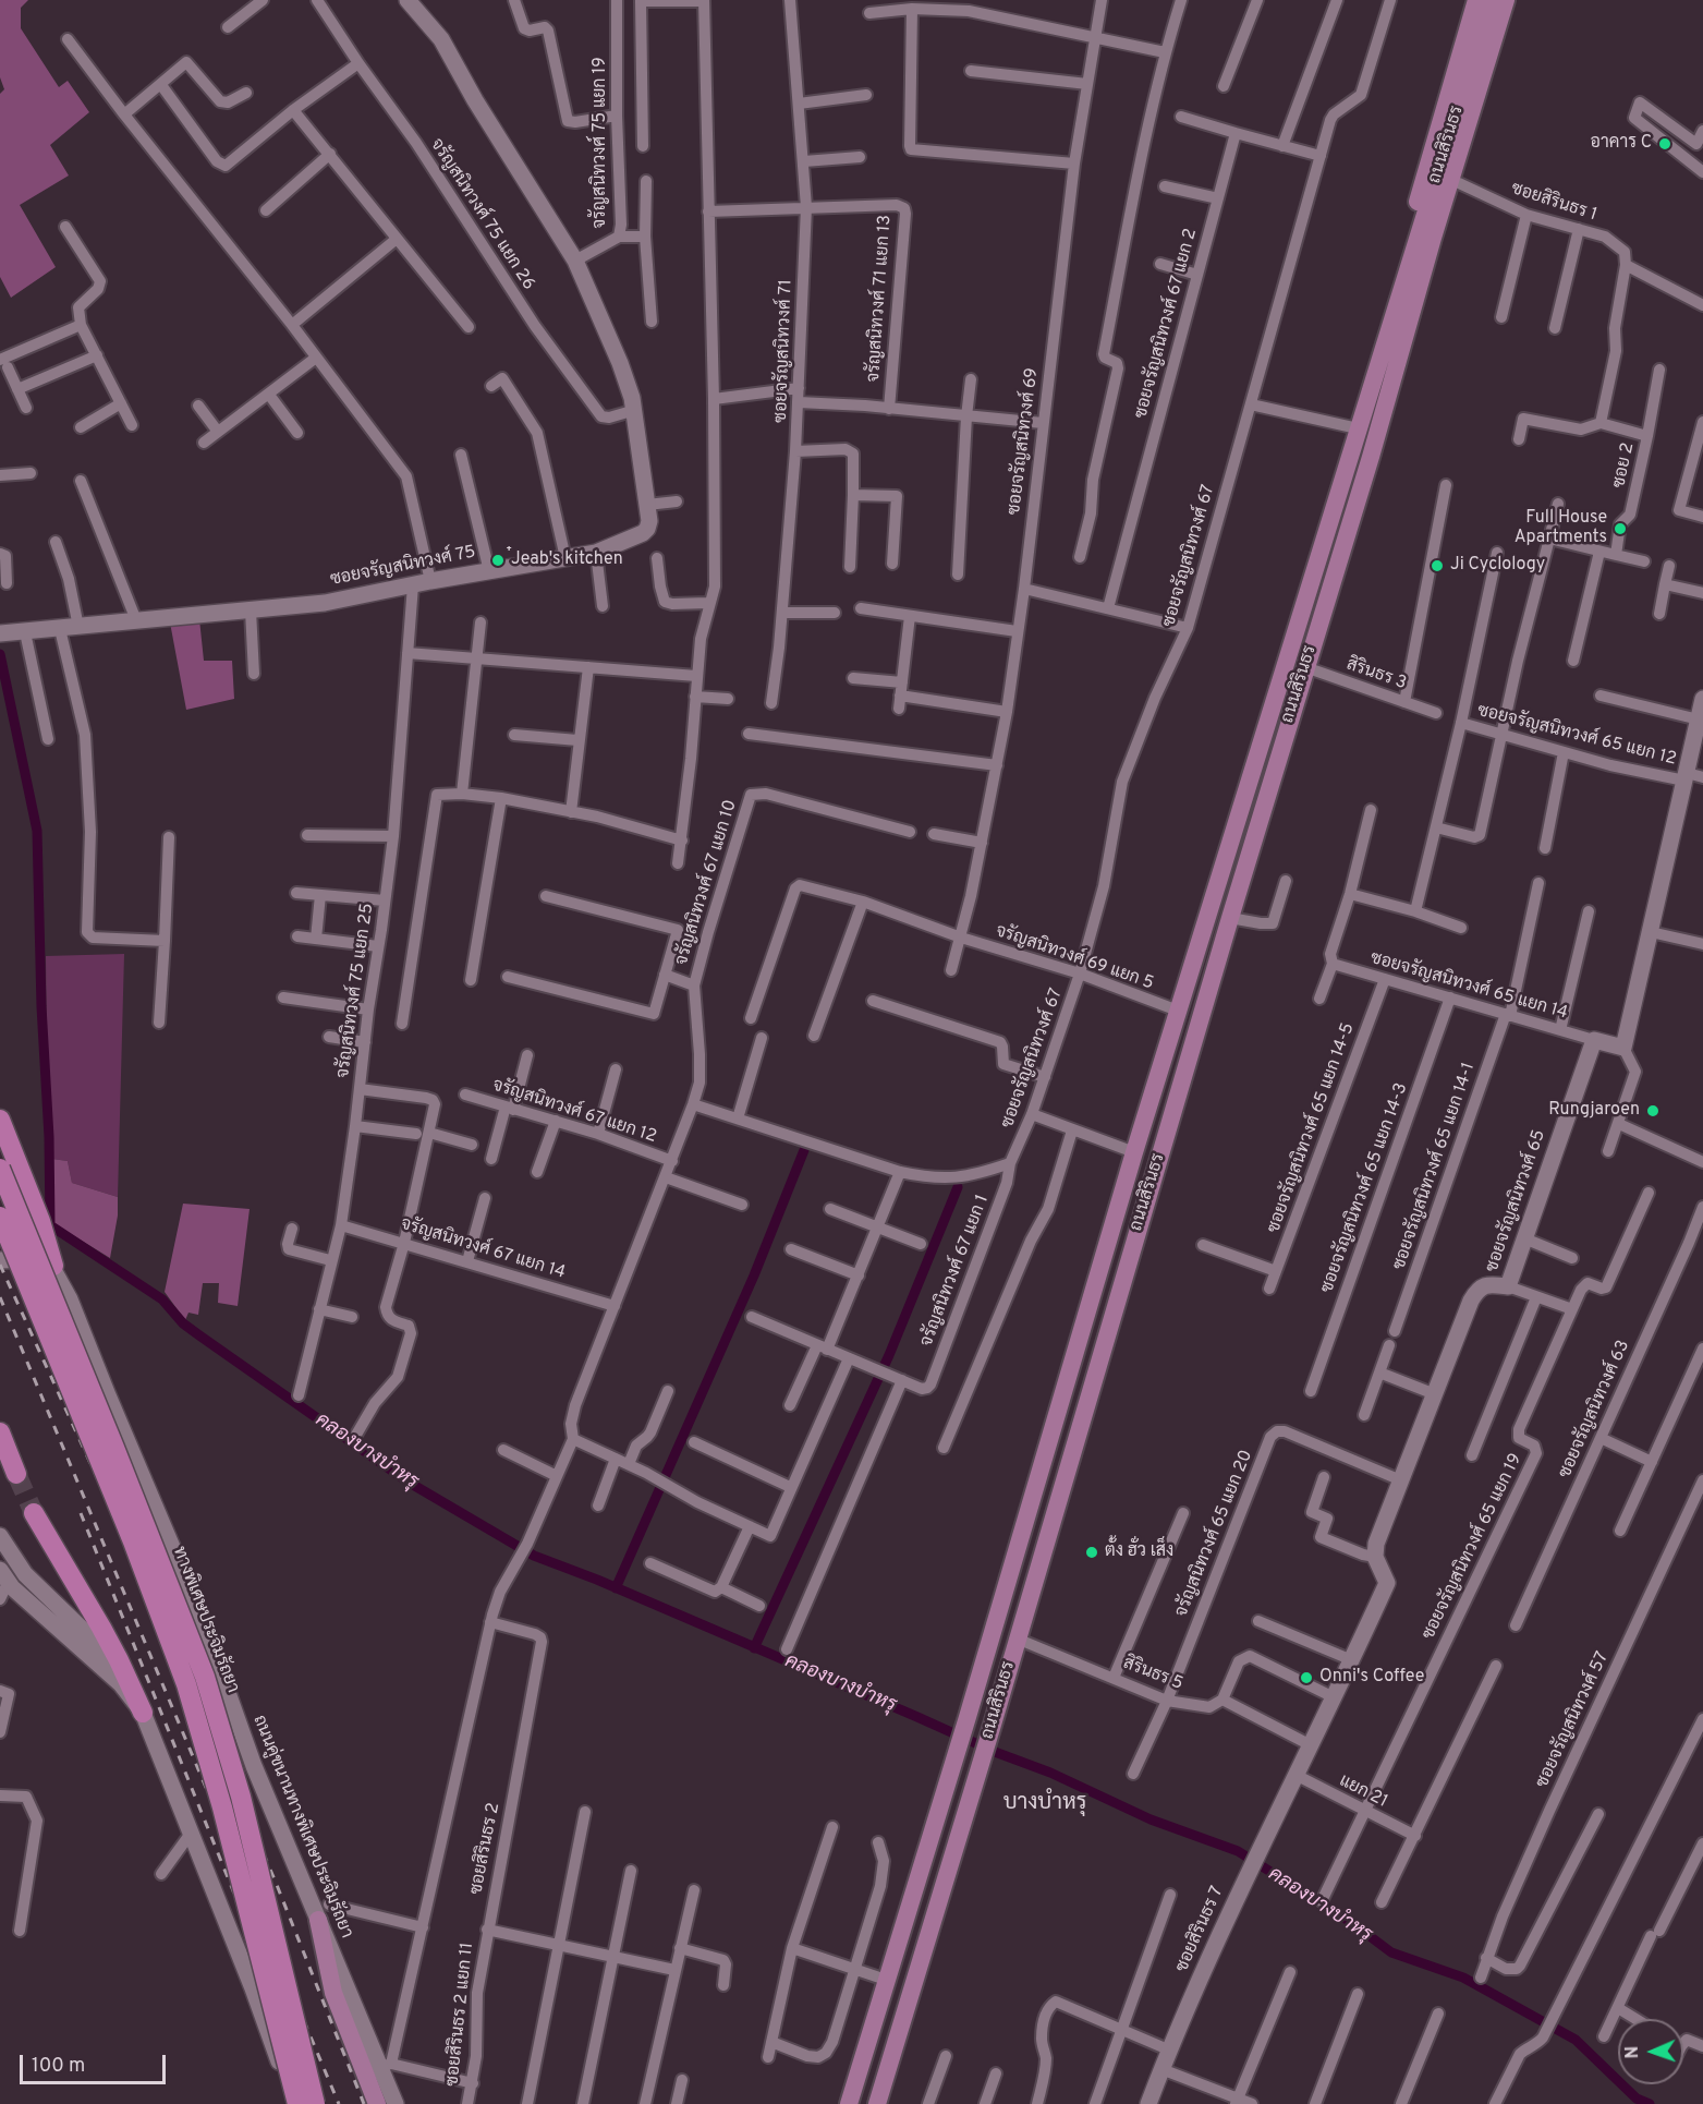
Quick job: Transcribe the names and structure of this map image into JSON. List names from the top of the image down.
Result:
{
  "streets": {
    "highway": ["ทางพิเศษประจิมรัถยา"],
    "main road": ["ถนนสิรินธร"],
    "street": [
      "จรัญสนิทวงศ์ 75 แยก 19",
      "ซอยสิรินธร 1",
      "จรัญสนิทวงศ์ 75 แยก 26",
      "จรัญสนิทวงศ์ 71 แยก 13",
      "ซอยจรัญสนิทวงศ์ 67 แยก 2",
      "ซอยจรัญสนิทวงศ์ 71",
      "ซอยจรัญสนิทวงศ์ 69",
      "ซอย 2",
      "ซอยจรัญสนิทวงศ์ 67",
      "ซอยจรัญสนิทวงศ์ 75",
      "สิรินธร 3",
      "ซอยจรัญสนิทวงศ์ 65 แยก 12",
      "จรัญสนิทวงศ์ 67 แยก 10",
      "จรัญสนิทวงศ์ 69 แยก 5",
      "ซอยจรัญสนิทวงศ์ 65 แยก 14",
      "จรัญสนิทวงศ์ 75 แยก 25",
      "จรัญสนิทวงศ์ 67 แยก 12",
      "ซอยจรัญสนิทวงศ์ 65 แยก 14-5",
      "ซอยจรัญสนิทวงศ์ 65 แยก 14-1",
      "ซอยจรัญสนิทวงศ์ 65 แยก 14-3",
      "ซอยจรัญสนิทวงศ์ 65",
      "จรัญสนิทวงศ์ 67 แยก 14",
      "จรัญสนิทวงศ์ 67 แยก 1",
      "ซอยจรัญสนิทวงศ์ 63",
      "จรัญสนิทวงศ์ 65 แยก 20",
      "ซอยจรัญสนิทวงศ์ 65 แยก 19",
      "สิรินธร 5",
      "ซอยจรัญสนิทวงศ์ 57",
      "แยก 21",
      "ถนนคู่ขนานทางพิเศษประจิมรัถยา",
      "ซอยสิรินธร 2",
      "ซอยสิรินธร 7",
      "ซอยสิรินธร 2 แยก 11"
    ]
  },
  "crossings": [
    ["จรัญสนิทวงศ์ 75 แยก 19", "ซอยจรัญสนิทวงศ์ 75"],
    ["ถนนสิรินธร", "ซอยสิรินธร 1"],
    ["ถนนสิรินธร", "สิรินธร 3"],
    ["ถนนสิรินธร", "จรัญสนิทวงศ์ 69 แยก 5"],
    ["ถนนสิรินธร", "สิรินธร 5"],
    ["ซอยสิรินธร 1", "ซอย 2"],
    ["จรัญสนิทวงศ์ 75 แยก 26", "ซอยจรัญสนิทวงศ์ 75"],
    ["จรัญสนิทวงศ์ 71 แยก 13", "ซอยจรัญสนิทวงศ์ 71"],
    ["ซอยจรัญสนิทวงศ์ 69", "จรัญสนิทวงศ์ 69 แยก 5"],
    ["ซอยจรัญสนิทวงศ์ 67", "จรัญสนิทวงศ์ 69 แยก 5"],
    ["ซอยจรัญสนิทวงศ์ 67", "จรัญสนิทวงศ์ 67 แยก 1"],
    ["ซอยจรัญสนิทวงศ์ 75", "จรัญสนิทวงศ์ 75 แยก 25"],
    ["จรัญสนิทวงศ์ 67 แยก 10", "จรัญสนิทวงศ์ 67 แยก 12"],
    ["จรัญสนิทวงศ์ 67 แยก 10", "จรัญสนิทวงศ์ 67 แยก 14"],
    ["ซอยจรัญสนิทวงศ์ 65 แยก 14", "ซอยจรัญสนิทวงศ์ 65 แยก 14-5"],
    ["ซอยจรัญสนิทวงศ์ 65 แยก 14", "ซอยจรัญสนิทวงศ์ 65 แยก 14-1"],
    ["ซอยจรัญสนิทวงศ์ 65 แยก 14", "ซอยจรัญสนิทวงศ์ 65 แยก 14-3"],
    ["ซอยจรัญสนิทวงศ์ 65 แยก 14", "ซอยจรัญสนิทวงศ์ 65"],
    ["จรัญสนิทวงศ์ 75 แยก 25", "จรัญสนิทวงศ์ 67 แยก 14"],
    ["ซอยจรัญสนิทวงศ์ 65", "จรัญสนิทวงศ์ 65 แยก 20"],
    ["จรัญสนิทวงศ์ 65 แยก 20", "สิรินธร 5"],
    ["ซอยจรัญสนิทวงศ์ 65 แยก 19", "แยก 21"],
    ["ทางพิเศษประจิมรัถยา", "ถนนคู่ขนานทางพิเศษประจิมรัถยา"],
    ["แยก 21", "ซอยสิรินธร 7"],
    ["ซอยสิรินธร 2", "ซอยสิรินธร 2 แยก 11"]
  ],
  "districts": ["บางบำหรุ"],
  "water": ["คลองบางบำหรุ"],
  "places": [
    "อาคาร C",
    "Full House Apartments",
    "๋Jeab's kitchen",
    "Ji Cyclology",
    "Rungjaroen",
    "ตั้ง ฮั่ว เส็ง",
    "Onni's Coffee"
  ],
  "scale_bar": "100 m",
  "north": "left"
}
